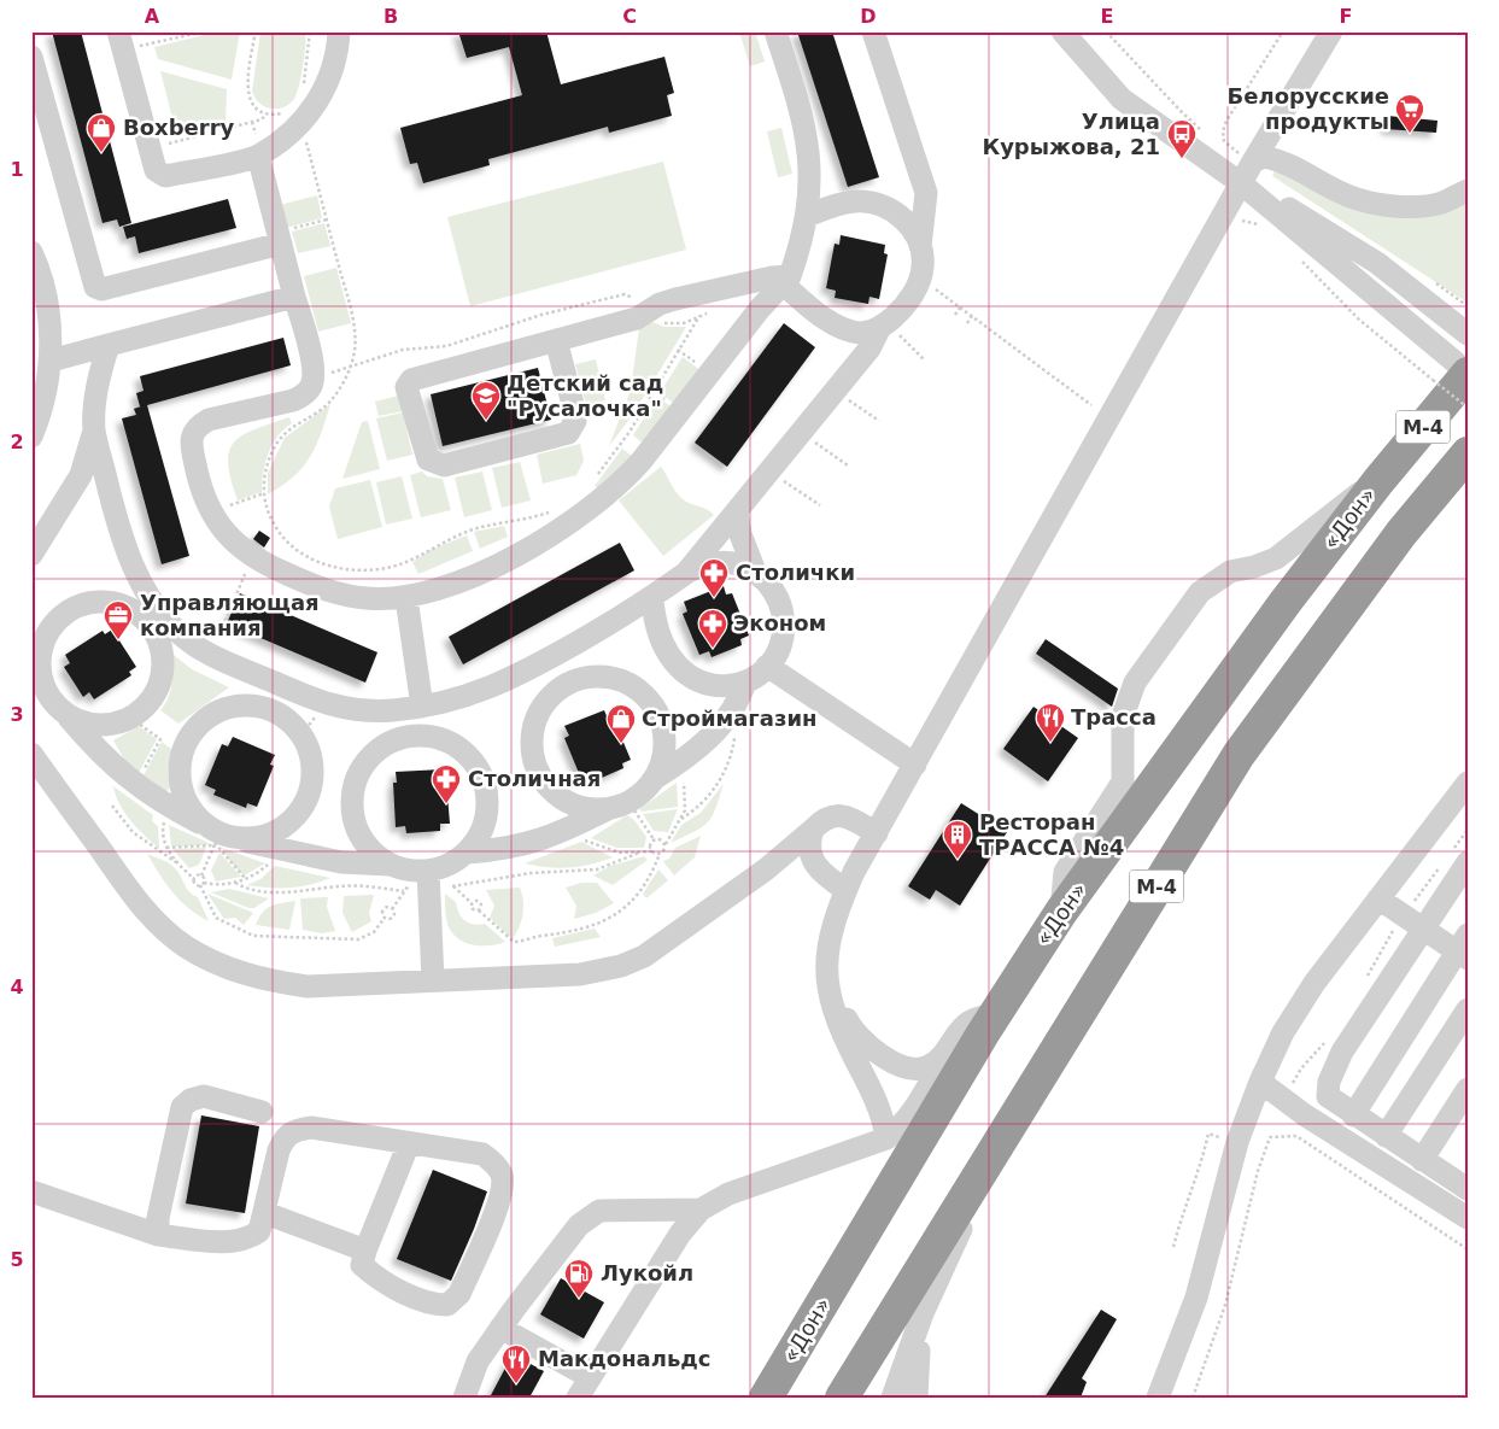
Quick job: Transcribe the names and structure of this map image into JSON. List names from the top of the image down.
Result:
{
  "streets": {
    "highway": ["М-4", "«Дон»"]
  },
  "places": {
    "supermarket": ["Белорусские продукты"],
    "shop": ["Boxberry", "Строймагазин"],
    "bus stop": ["Улица Курыжова, 21"],
    "school or university": ["Детский сад \"Русалочка\""],
    "pharmacy": ["Столички", "Эконом", "Столичная"],
    "office": ["Управляющая компания"],
    "restaurant": ["Трасса", "Макдональдс"],
    "building": ["Ресторан ТРАССА №4"],
    "fuel station": ["Лукойл"]
  },
  "grid": {
    "columns": [
      "A",
      "B",
      "C",
      "D",
      "E",
      "F"
    ],
    "rows": [
      "1",
      "2",
      "3",
      "4",
      "5"
    ]
  }
}
